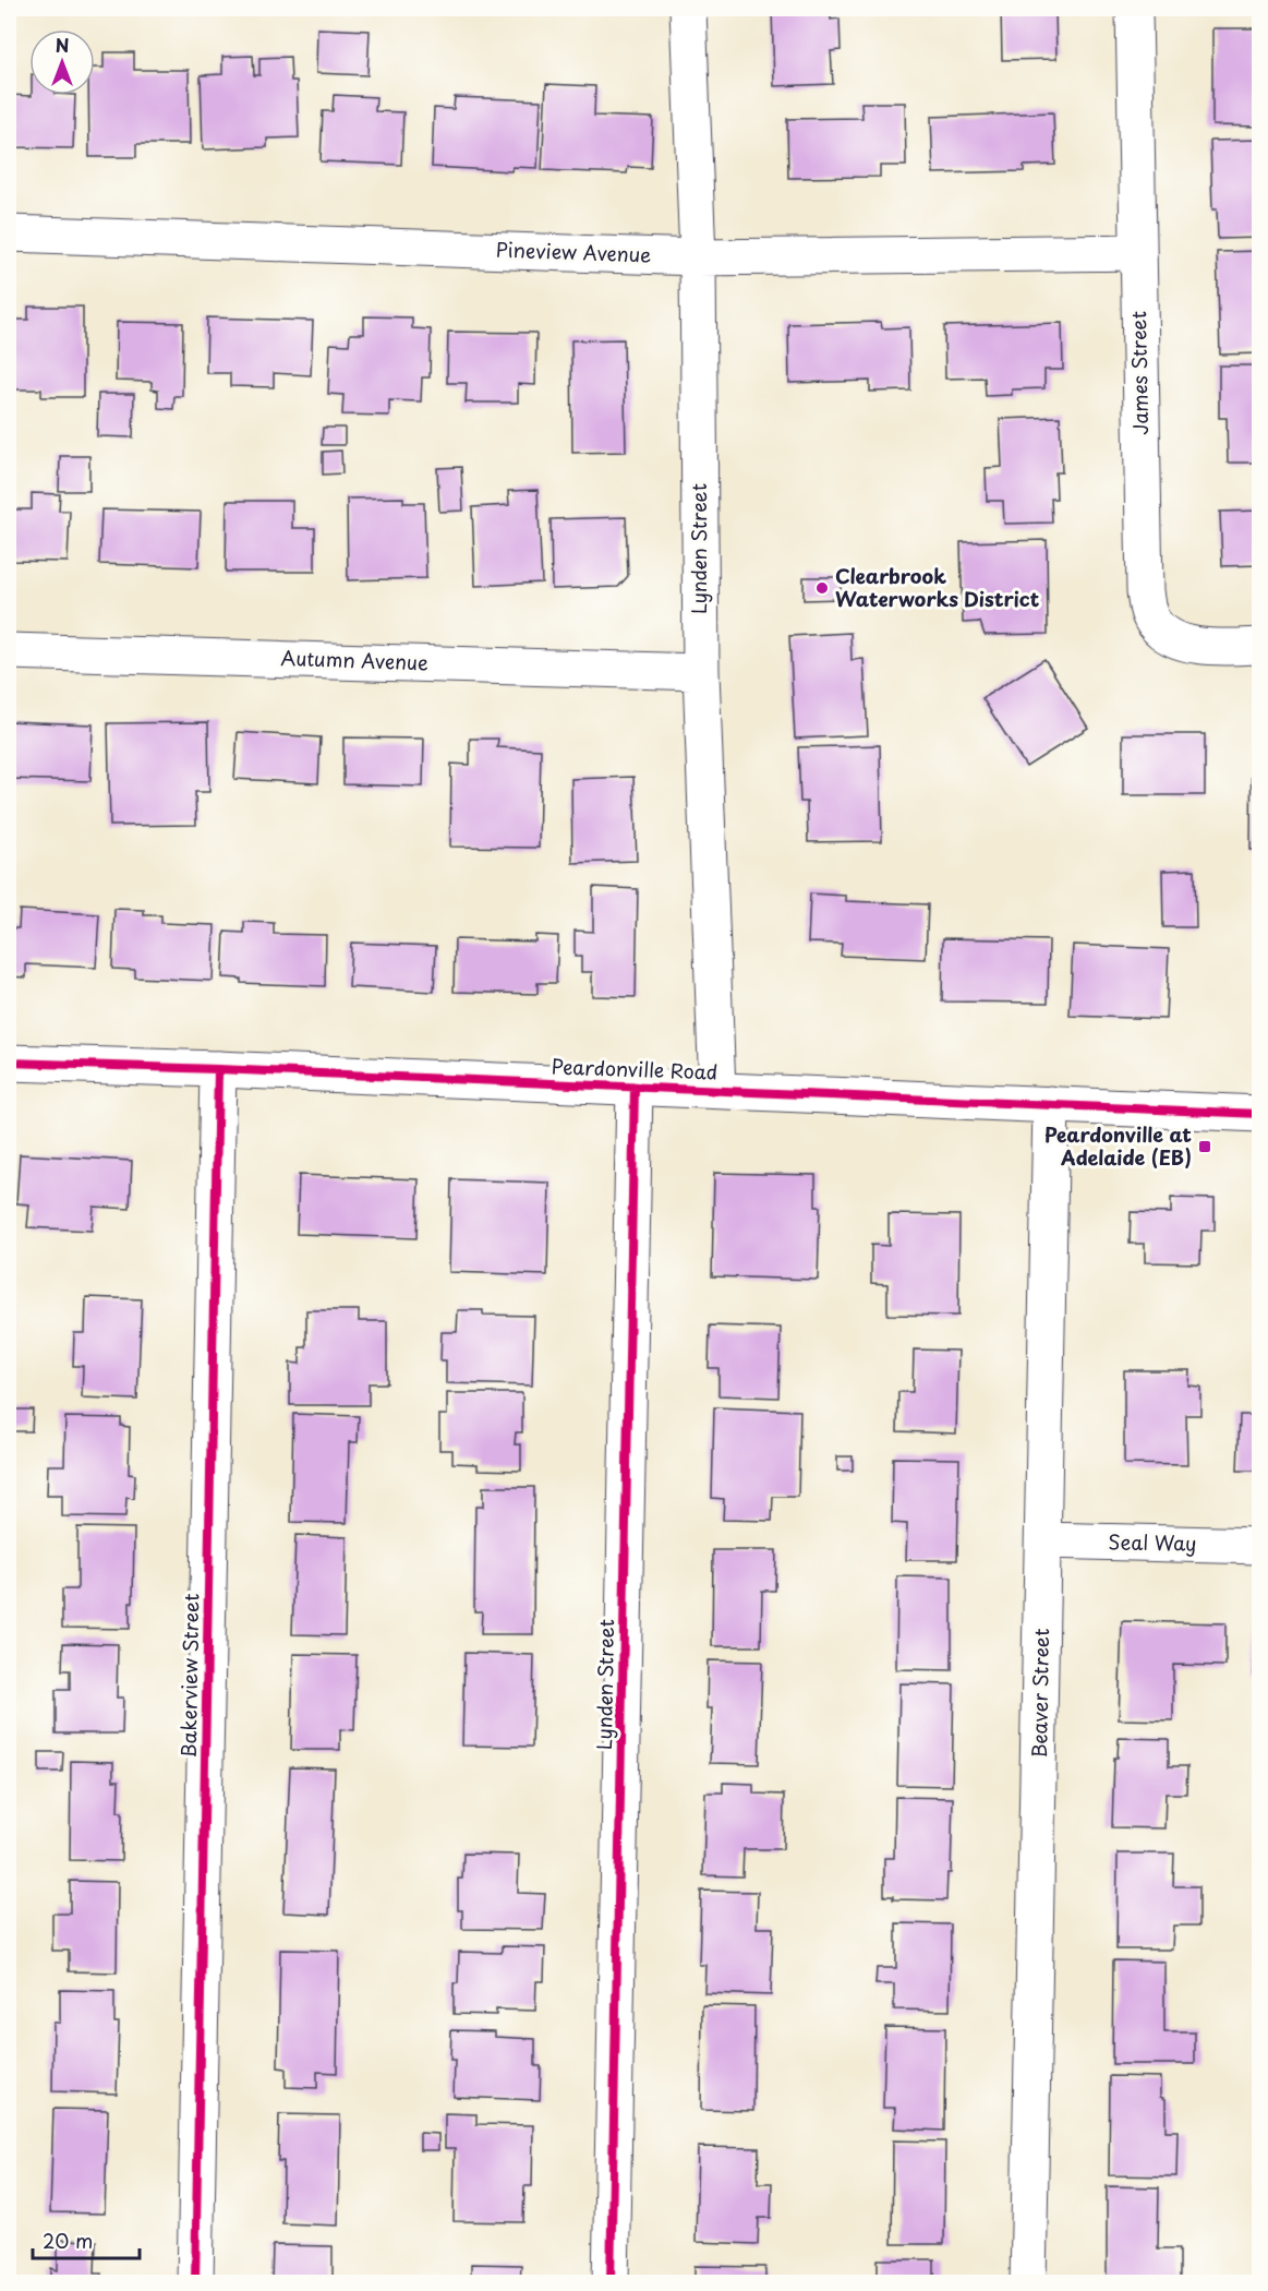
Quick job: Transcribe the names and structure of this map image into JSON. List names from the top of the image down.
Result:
{
  "streets": {
    "street": [
      "Pineview Avenue",
      "James Street",
      "Lynden Street",
      "Autumn Avenue",
      "Peardonville Road",
      "Seal Way",
      "Bakerview Street",
      "Beaver Street"
    ]
  },
  "crossings": [
    ["Pineview Avenue", "James Street"],
    ["Pineview Avenue", "Lynden Street"],
    ["Lynden Street", "Autumn Avenue"],
    ["Lynden Street", "Peardonville Road"],
    ["Peardonville Road", "Bakerview Street"],
    ["Peardonville Road", "Beaver Street"],
    ["Seal Way", "Beaver Street"]
  ],
  "places": {
    "other": ["Clearbrook Waterworks District"],
    "transit": ["Peardonville at Adelaide (EB)"]
  },
  "scale_bar": "20 m",
  "north": "top"
}
